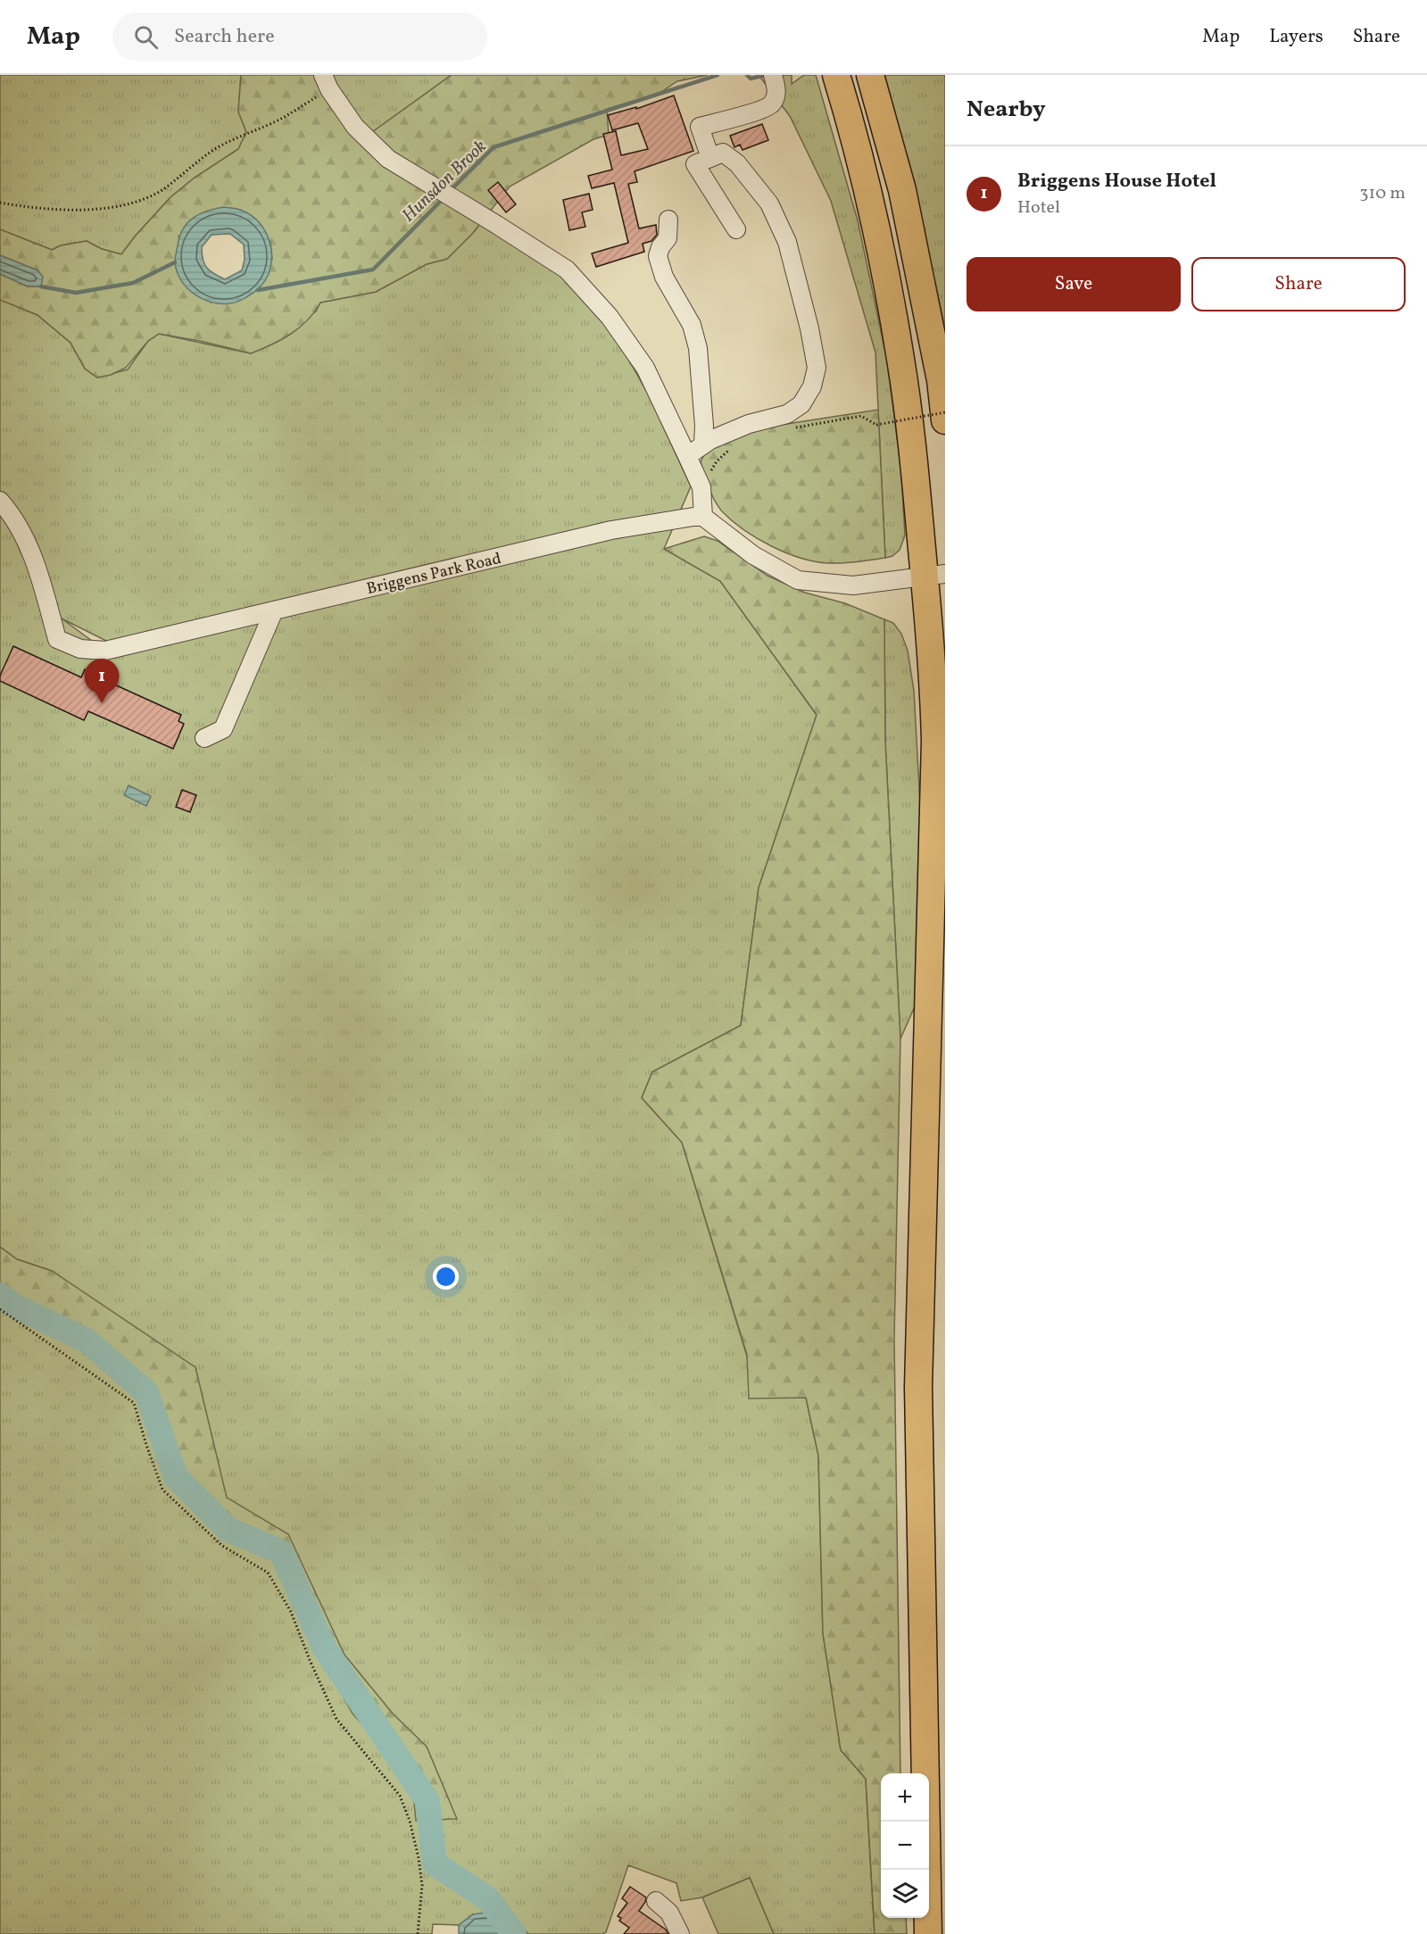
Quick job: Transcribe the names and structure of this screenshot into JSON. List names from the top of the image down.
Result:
{
  "streets": {
    "street": ["Briggens Park Road"]
  },
  "water": ["Hunsdon Brook"],
  "page": {
    "header": "Map",
    "search": "Search here",
    "nav": ["Map", "Layers", "Share"],
    "heading": "Nearby",
    "list": [
      {
        "mark": "1",
        "name": "Briggens House Hotel",
        "note": "Hotel",
        "value": "310 m"
      }
    ],
    "buttons": ["Save", "Share"],
    "pins": "1",
    "map_buttons": ["+", "−"]
  }
}
